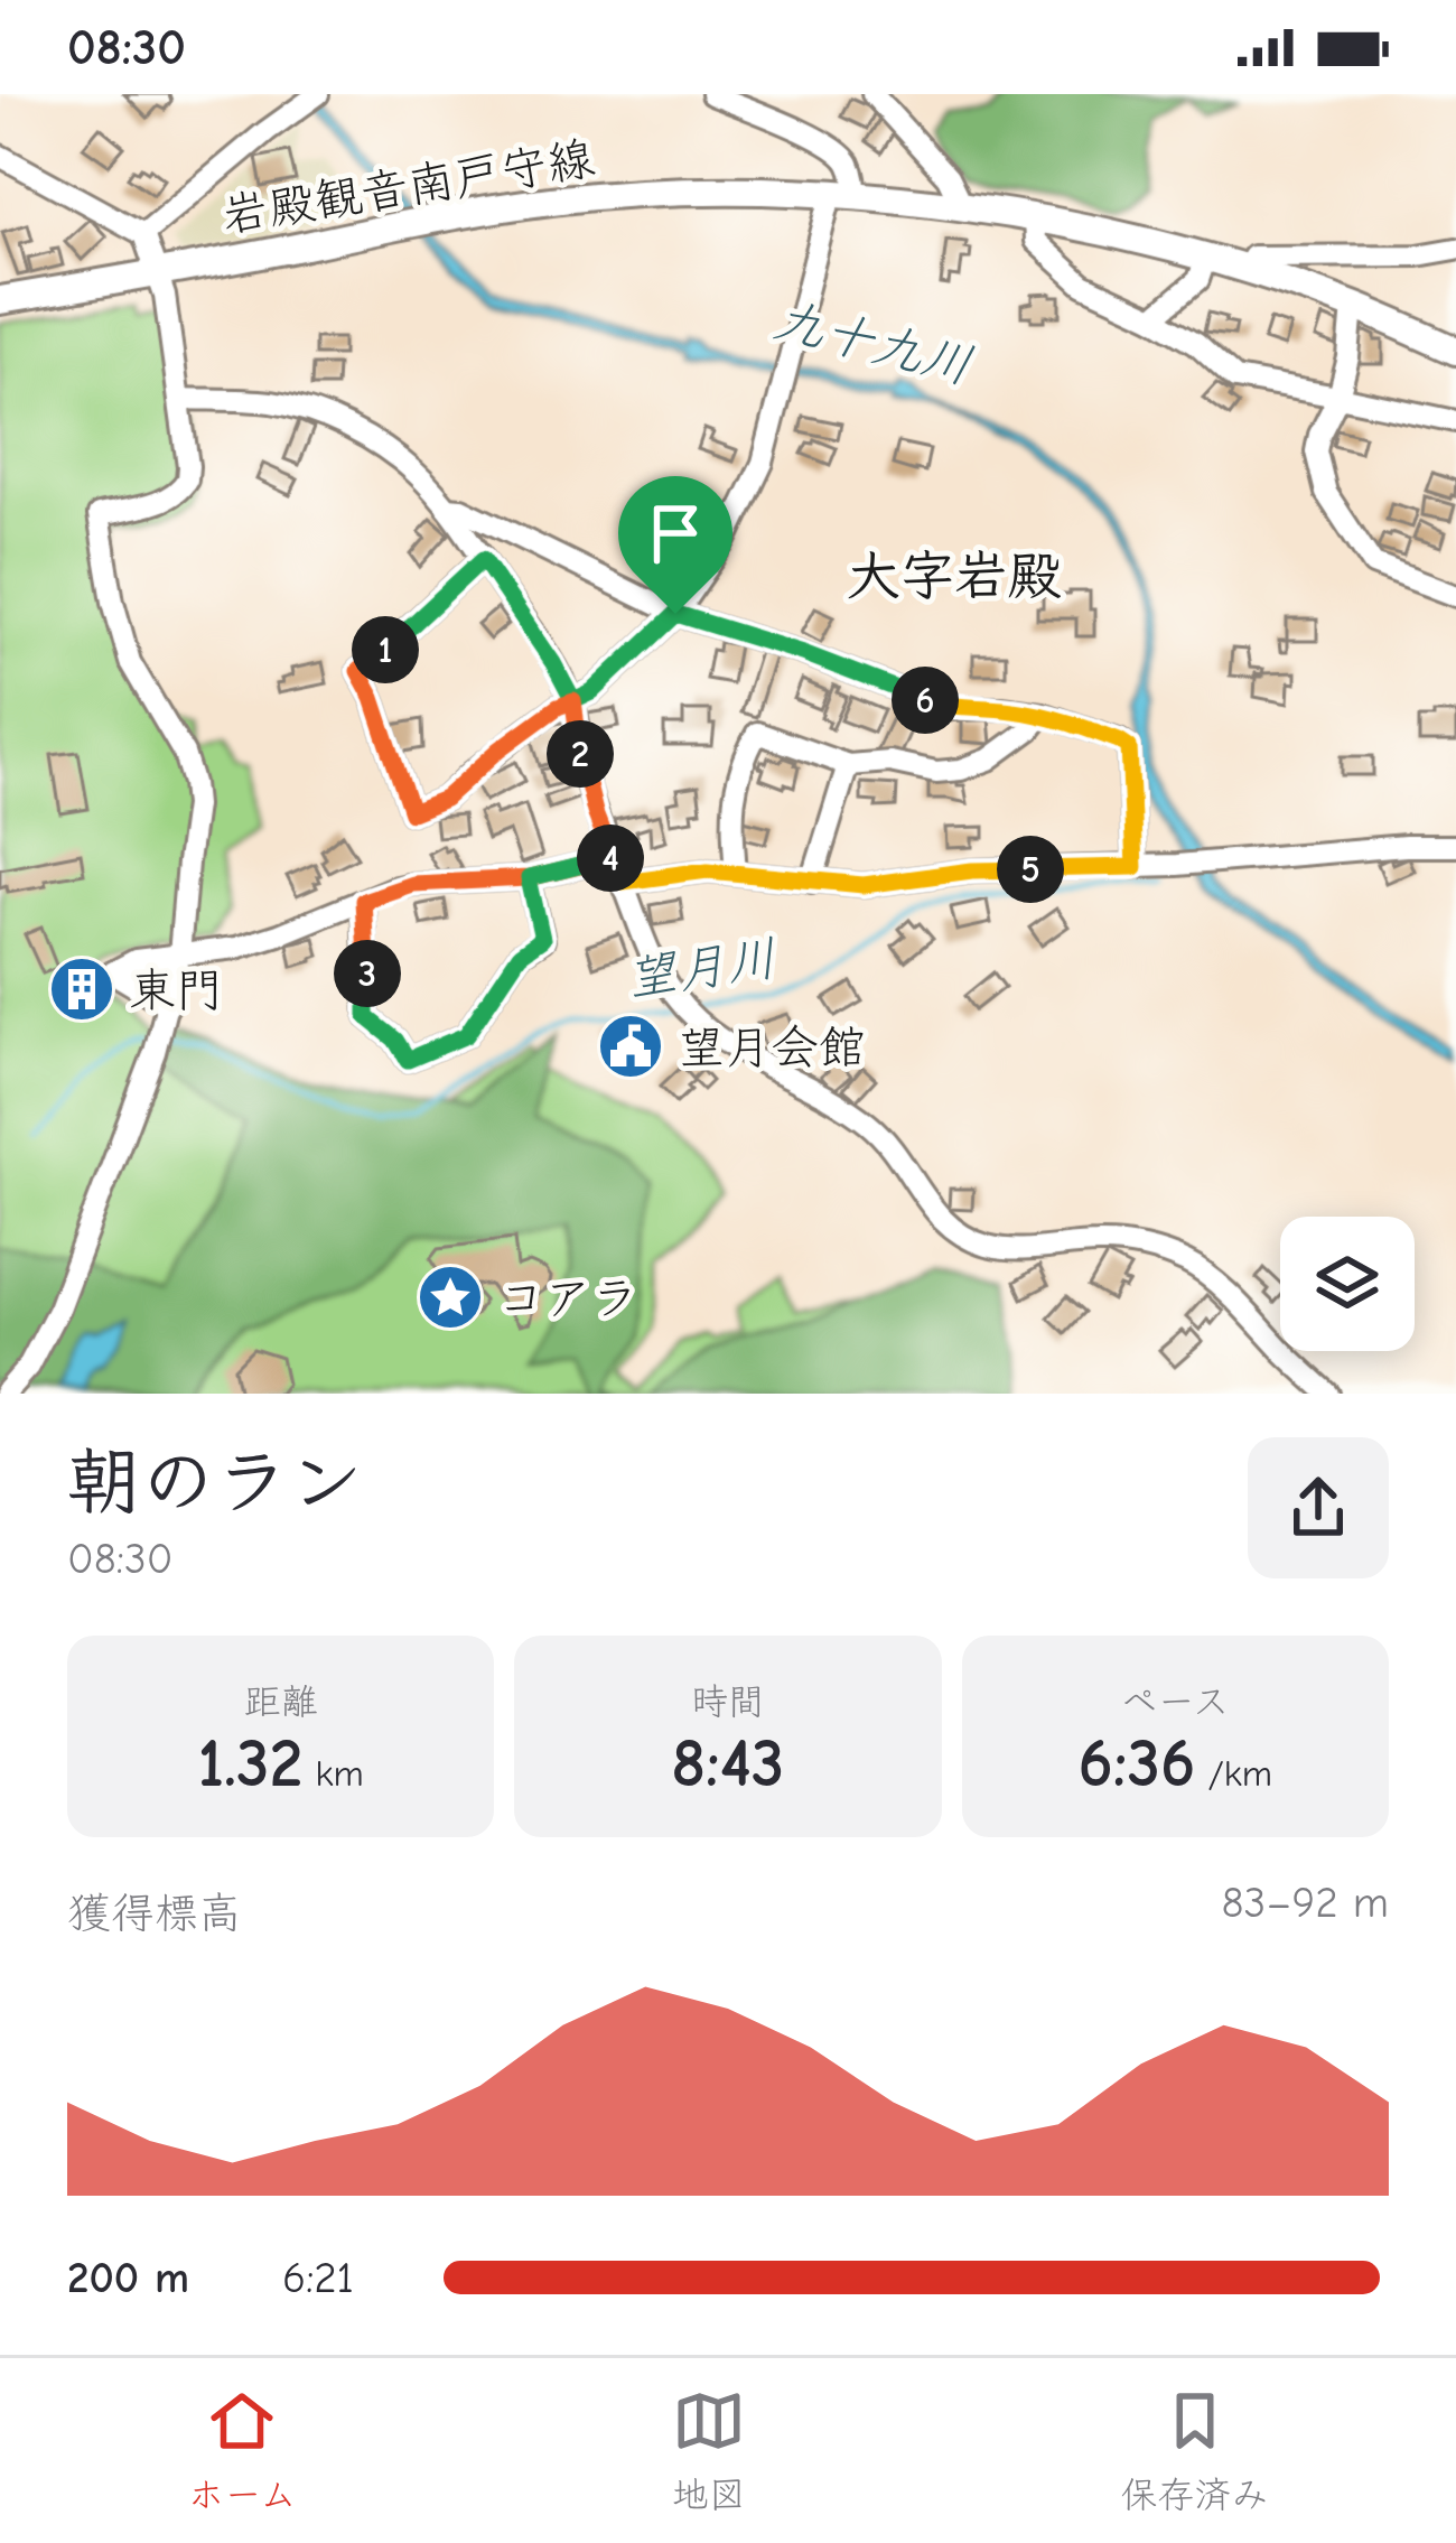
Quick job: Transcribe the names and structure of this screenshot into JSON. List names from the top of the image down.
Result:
{
  "streets": {
    "main road": ["岩殿観音南戸守線"]
  },
  "districts": ["大字岩殿"],
  "water": ["九十九川", "望月川"],
  "places": {
    "building": ["東門"],
    "public building": ["望月会館"],
    "place": ["コアラ"]
  },
  "page": {
    "status": "08:30",
    "pins": [
      "1",
      "6",
      "2",
      "4",
      "5",
      "3"
    ],
    "heading": ["朝のラン", "08:30"],
    "stats": [
      ["距離", "1.32 km"],
      ["時間", "8:43"],
      ["ペース", "6:36 /km"]
    ],
    "chart": ["獲得標高", "83–92 m"],
    "list": [
      {
        "name": "200 m",
        "note": "6:21"
      }
    ],
    "tabs": ["ホーム", "地図", "保存済み"]
  }
}
